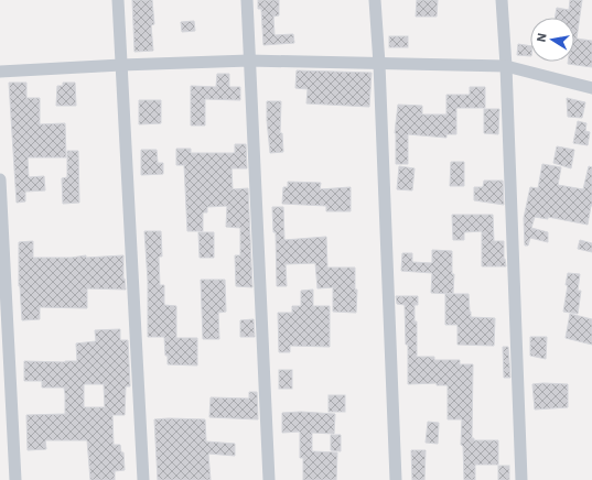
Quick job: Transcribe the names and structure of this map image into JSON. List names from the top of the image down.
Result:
{
  "north": "left"
}
